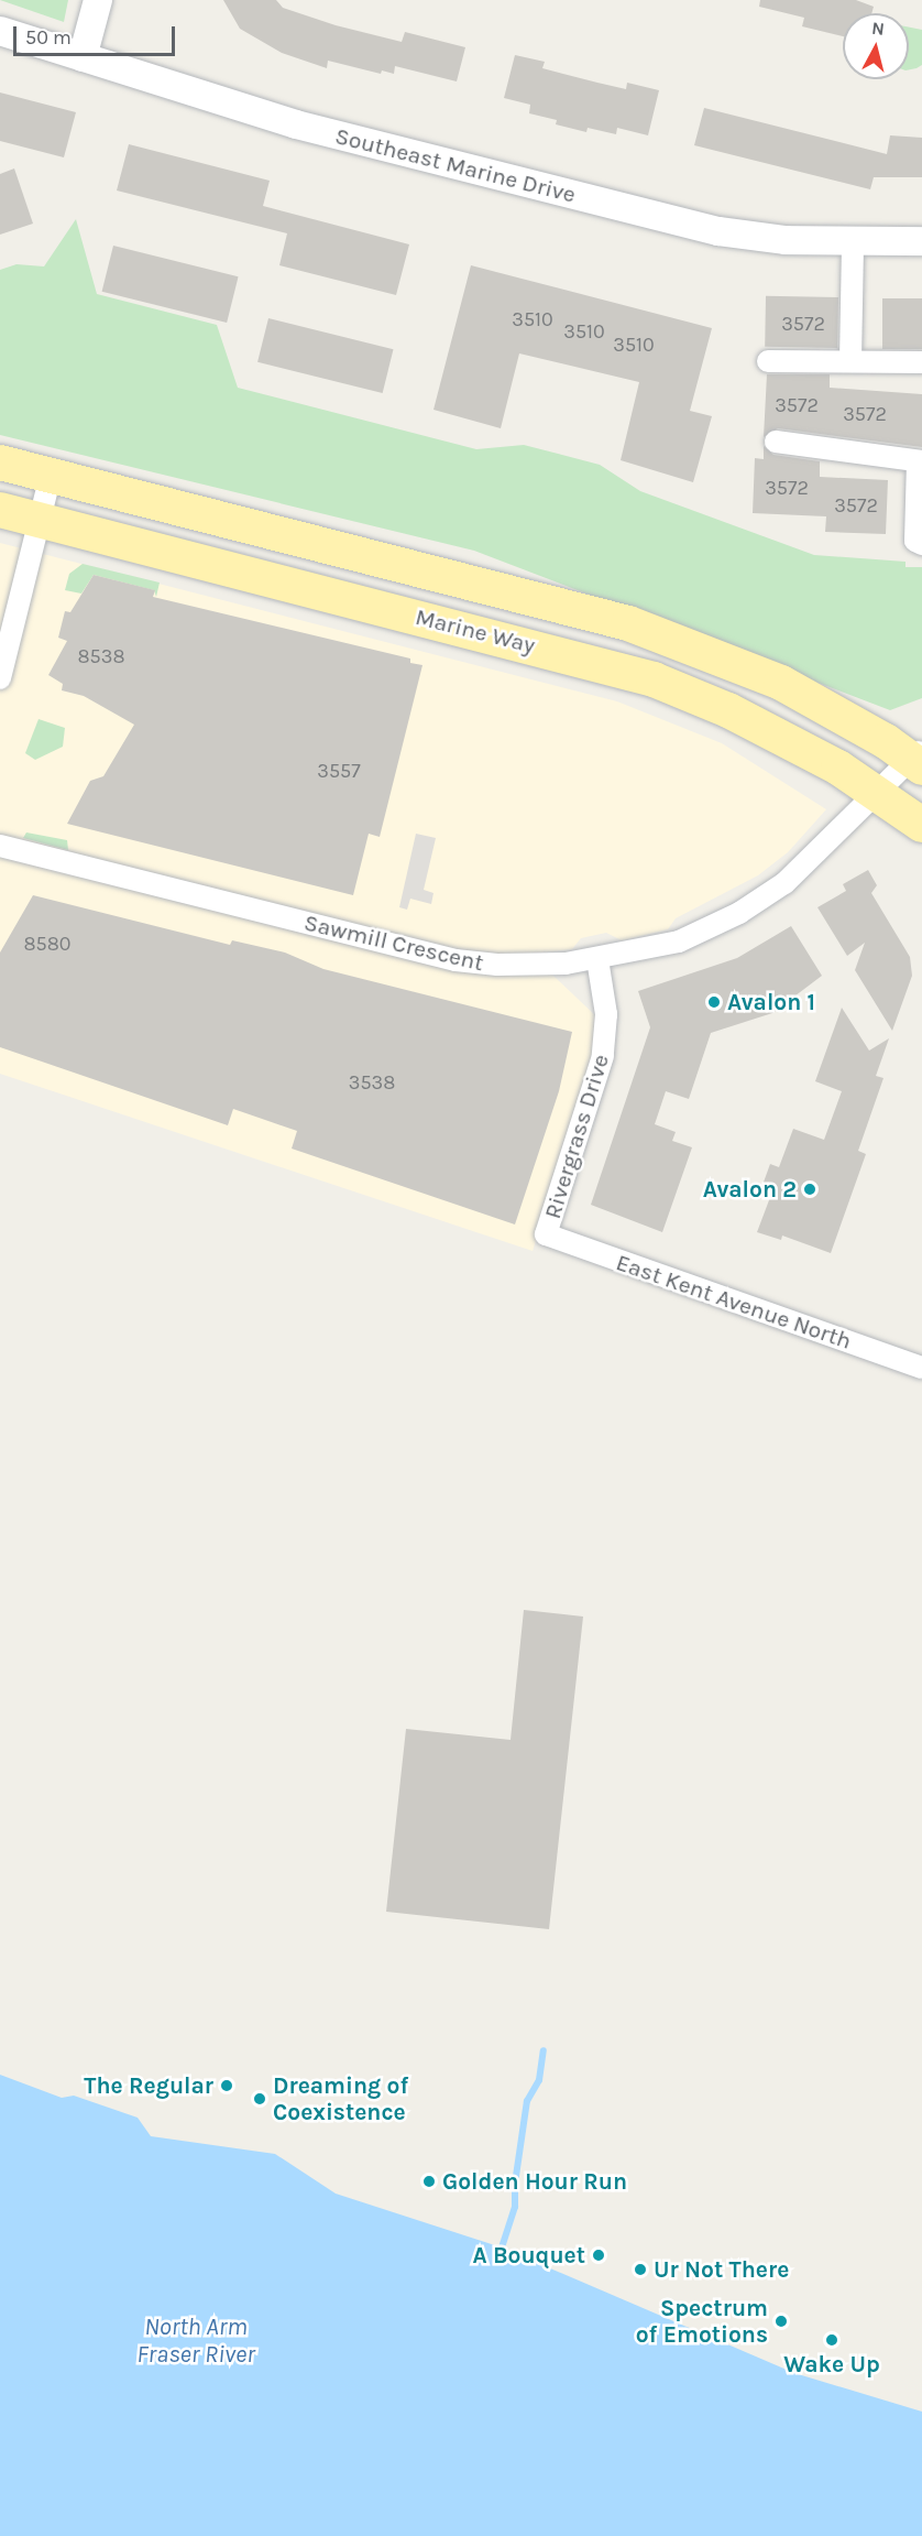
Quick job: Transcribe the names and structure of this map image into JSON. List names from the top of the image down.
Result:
{
  "streets": {
    "main road": ["Marine Way"],
    "street": [
      "Southeast Marine Drive",
      "Sawmill Crescent",
      "Rivergrass Drive",
      "East Kent Avenue North"
    ]
  },
  "crossings": [
    ["Marine Way", "Sawmill Crescent"],
    ["Sawmill Crescent", "Rivergrass Drive"],
    ["Rivergrass Drive", "East Kent Avenue North"]
  ],
  "water": ["North Arm Fraser River"],
  "places": [
    "Avalon 1",
    "Avalon 2",
    "The Regular",
    "Dreaming of Coexistence",
    "Golden Hour Run",
    "A Bouquet",
    "Ur Not There",
    "Spectrum of Emotions",
    "Wake Up"
  ],
  "house_numbers": [
    "3510",
    "3572",
    "3510",
    "3510",
    "3572",
    "3572",
    "3572",
    "3572",
    "8538",
    "3557",
    "8580",
    "3538"
  ],
  "scale_bar": "50 m",
  "north": "top"
}
